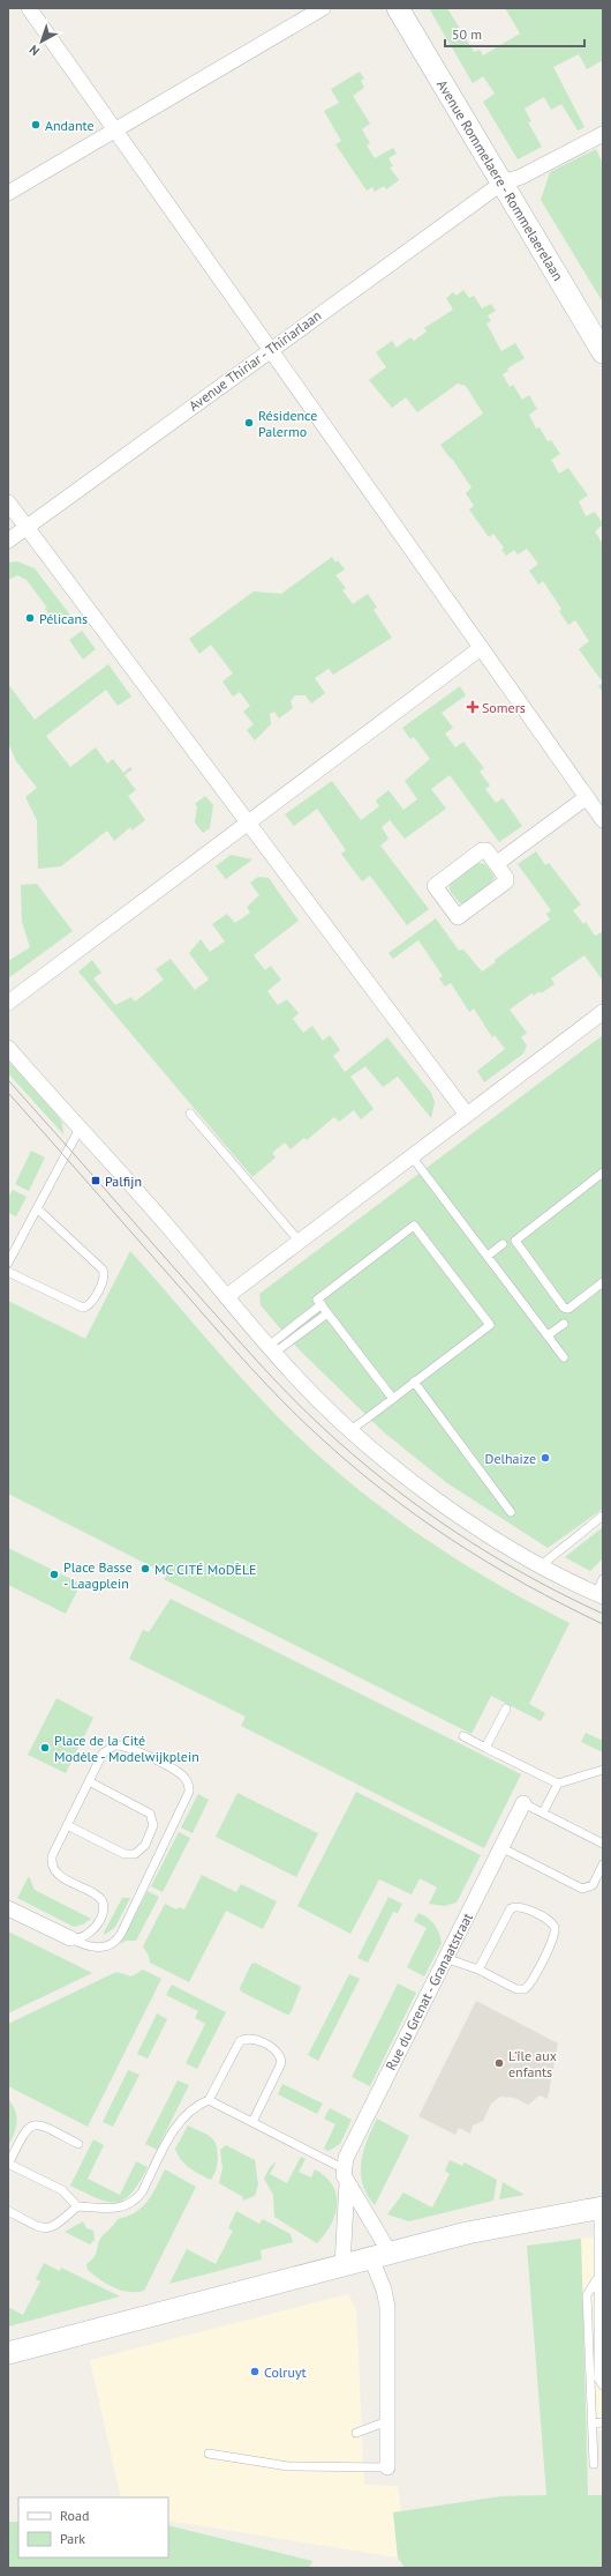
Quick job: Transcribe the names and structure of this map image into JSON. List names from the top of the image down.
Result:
{
  "streets": {
    "main road": ["Avenue Rommelaere - Rommelaerelaan"],
    "street": ["Avenue Thiriar - Thiriarlaan", "Rue du Grenat - Granaatstraat"]
  },
  "crossings": [
    ["Avenue Rommelaere - Rommelaerelaan", "Avenue Thiriar - Thiriarlaan"]
  ],
  "places": {
    "other": [
      "Andante",
      "Résidence Palermo",
      "Pélicans",
      "Delhaize",
      "MC CITÉ MoDÈLE",
      "Place Basse - Laagplein",
      "Place de la Cité Modèle - Modelwijkplein",
      "L'île aux enfants",
      "Colruyt"
    ],
    "health": ["Somers"],
    "transit": ["Palfijn"]
  },
  "legend": ["Road", "Park"],
  "scale_bar": "50 m",
  "north": "bottom left"
}
